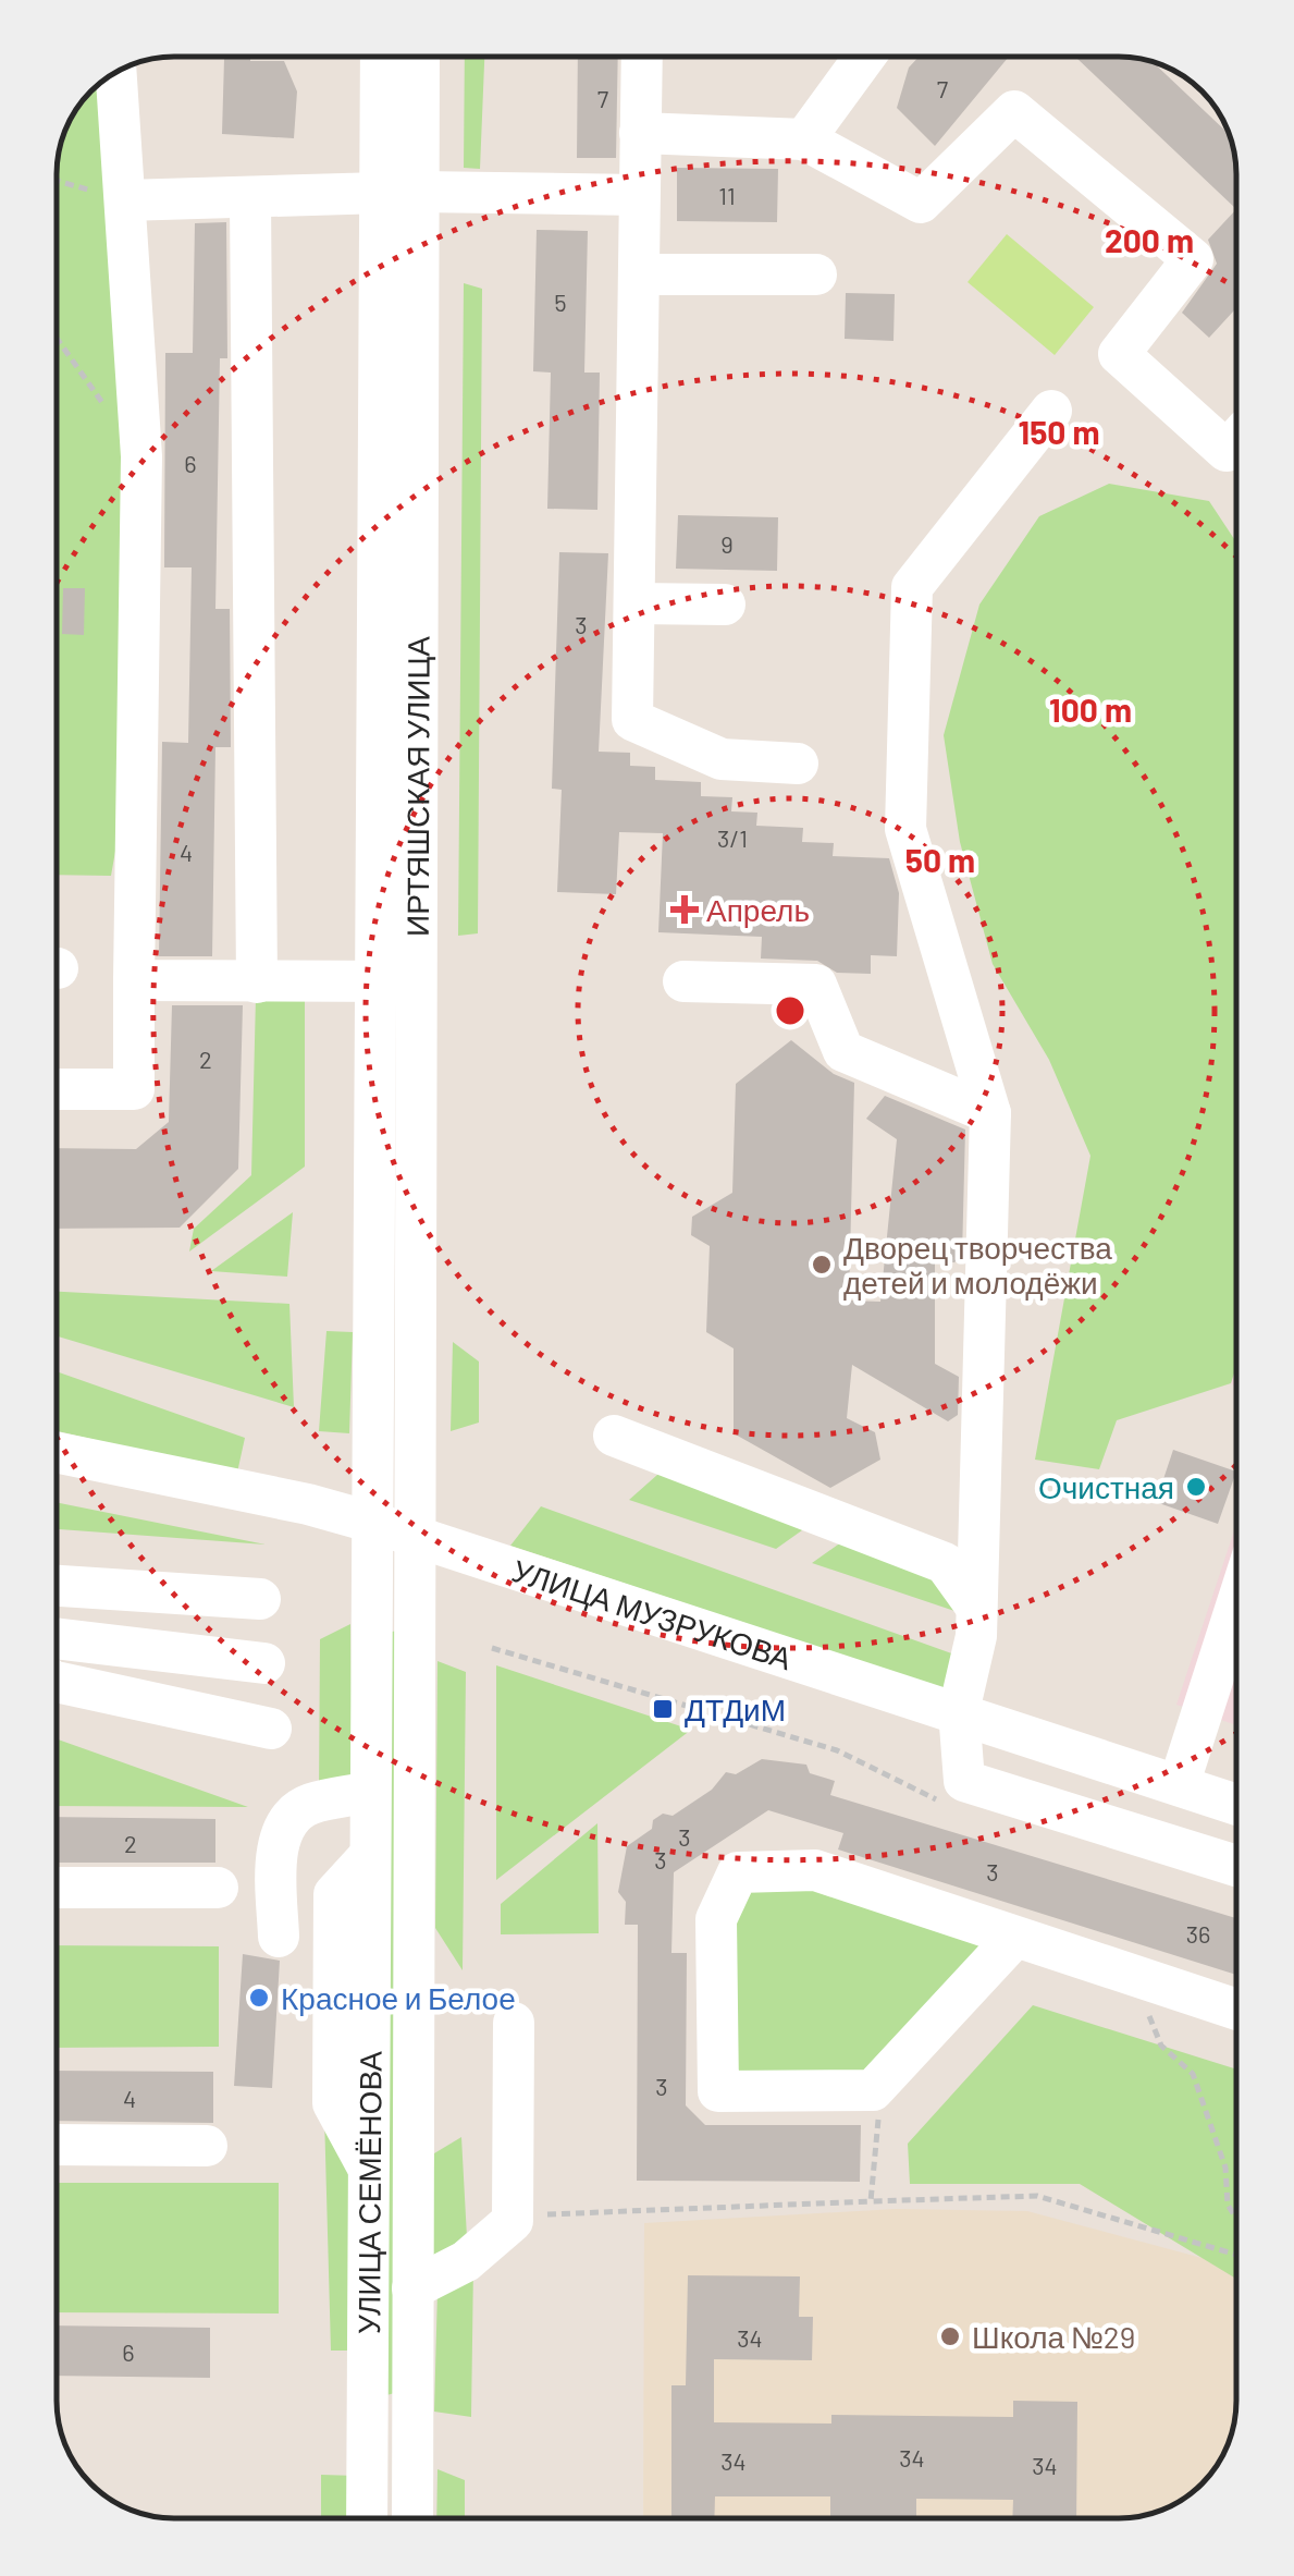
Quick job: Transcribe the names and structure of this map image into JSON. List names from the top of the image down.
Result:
{
  "streets": {
    "street": ["ИРТЯШСКАЯ УЛИЦА", "УЛИЦА МУЗРУКОВА", "УЛИЦА СЕМЁНОВА"]
  },
  "crossings": [
    ["ИРТЯШСКАЯ УЛИЦА", "УЛИЦА МУЗРУКОВА"],
    ["ИРТЯШСКАЯ УЛИЦА", "УЛИЦА СЕМЁНОВА"],
    ["УЛИЦА МУЗРУКОВА", "УЛИЦА СЕМЁНОВА"]
  ],
  "places": {
    "health": ["Апрель"],
    "other": [
      "Дворец творчества детей и молодёжи",
      "Очистная",
      "Красное и Белое",
      "Школа №29"
    ],
    "transit": ["ДТДиМ"]
  },
  "house_numbers": [
    "7",
    "7",
    "11",
    "5",
    "6",
    "9",
    "3",
    "3/1",
    "4",
    "2",
    "3",
    "2",
    "3",
    "3",
    "36",
    "3",
    "4",
    "34",
    "6",
    "34",
    "34",
    "34"
  ],
  "rings": [
    "200 m",
    "150 m",
    "100 m",
    "50 m"
  ]
}
